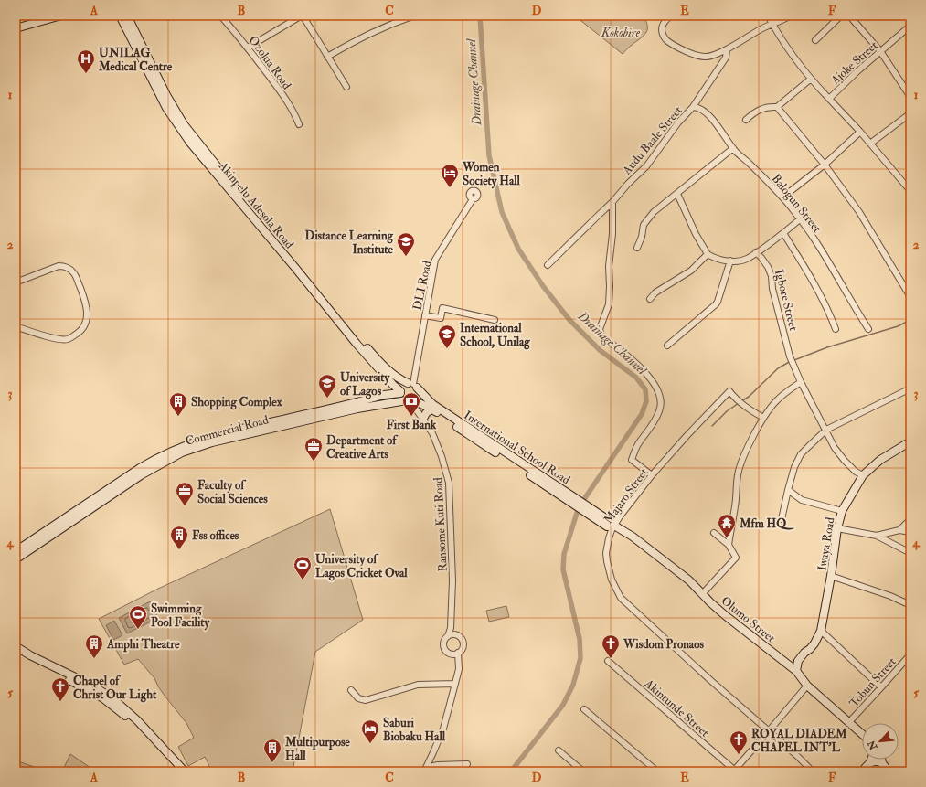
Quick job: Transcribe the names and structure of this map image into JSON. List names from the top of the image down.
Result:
{
  "streets": {
    "street": [
      "Ozolua Road",
      "Ajoke Street",
      "Audu Baale Street",
      "Balogun Street",
      "Akinpelu Adesola Road",
      "DLI Road",
      "Igbore Street",
      "Commercial Road",
      "International School Road",
      "Majaro Street",
      "Ransome Kuti Road",
      "Iwaya Road",
      "Olumo Street",
      "Tobun Street",
      "Akintunde Street"
    ]
  },
  "crossings": [
    ["Audu Baale Street", "Balogun Street"],
    ["Akinpelu Adesola Road", "DLI Road"],
    ["Akinpelu Adesola Road", "Commercial Road"],
    ["Akinpelu Adesola Road", "International School Road"],
    ["Akinpelu Adesola Road", "Ransome Kuti Road"],
    ["DLI Road", "Commercial Road"],
    ["DLI Road", "International School Road"],
    ["DLI Road", "Ransome Kuti Road"],
    ["Igbore Street", "Iwaya Road"],
    ["Commercial Road", "International School Road"],
    ["Commercial Road", "Ransome Kuti Road"],
    ["International School Road", "Majaro Street"],
    ["International School Road", "Ransome Kuti Road"],
    ["International School Road", "Olumo Street"],
    ["Majaro Street", "Olumo Street"],
    ["Iwaya Road", "Olumo Street"],
    ["Olumo Street", "Tobun Street"]
  ],
  "water": ["Drainage Channel"],
  "parks": ["Kokobire"],
  "places": {
    "hospital": ["UNILAG Medical Centre"],
    "hotel": ["Women Society Hall", "Saburi Biobaku Hall"],
    "school or university": ["Distance Learning Institute", "International School, Unilag", "University of Lagos"],
    "building": [
      "Shopping Complex",
      "Fss offices",
      "Amphi Theatre",
      "Multipurpose Hall"
    ],
    "bank": ["First Bank"],
    "office": ["Department of Creative Arts", "Faculty of Social Sciences"],
    "temple": ["Mfm HQ"],
    "sports": ["University of Lagos Cricket Oval", "Swimming Pool Facility"],
    "church": ["Wisdom Pronaos", "Chapel of Christ Our Light", "ROYAL DIADEM CHAPEL INT'L"]
  },
  "north": "bottom left",
  "grid": {
    "columns": [
      "A",
      "B",
      "C",
      "D",
      "E",
      "F"
    ],
    "rows": [
      "1",
      "2",
      "3",
      "4",
      "5"
    ]
  }
}
